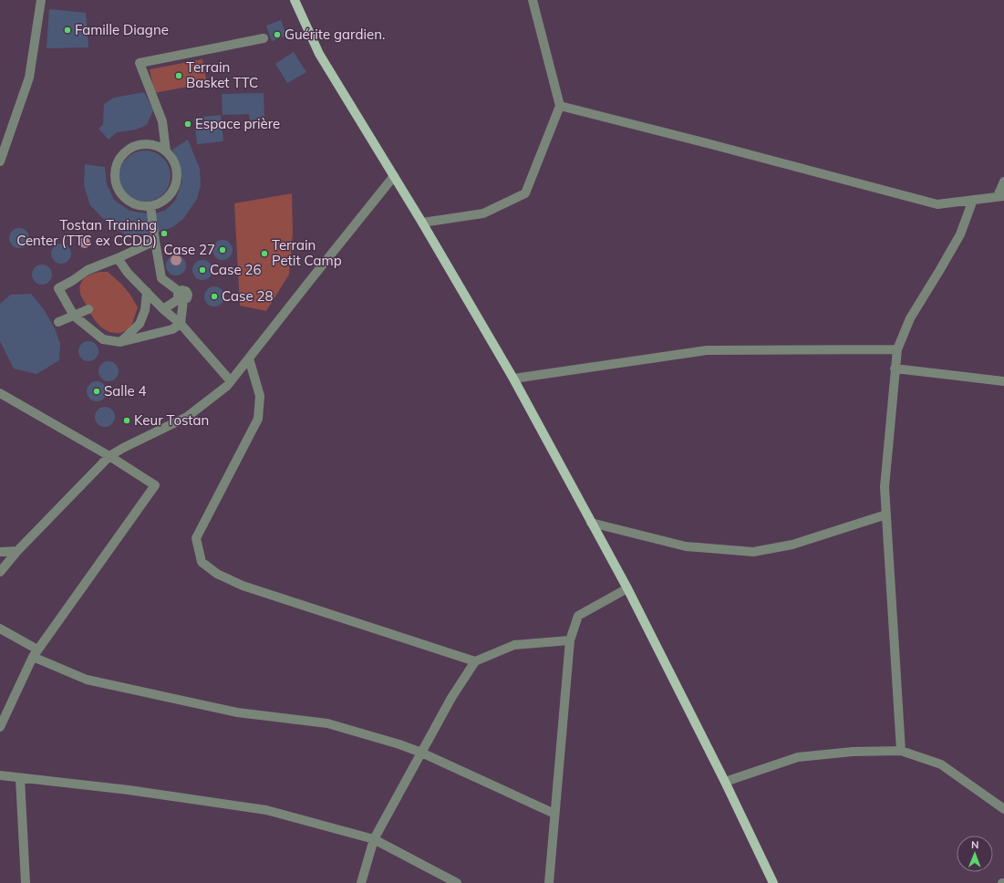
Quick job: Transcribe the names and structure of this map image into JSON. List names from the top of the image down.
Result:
{
  "places": [
    "Famille Diagne",
    "Guérite gardien.",
    "Terrain Basket TTC",
    "Espace prière",
    "Tostan Training Center (TTC ex CCDD)",
    "Case 27",
    "Terrain Petit Camp",
    "Case 26",
    "Case 28",
    "Salle 4",
    "Keur Tostan"
  ],
  "north": "top"
}
